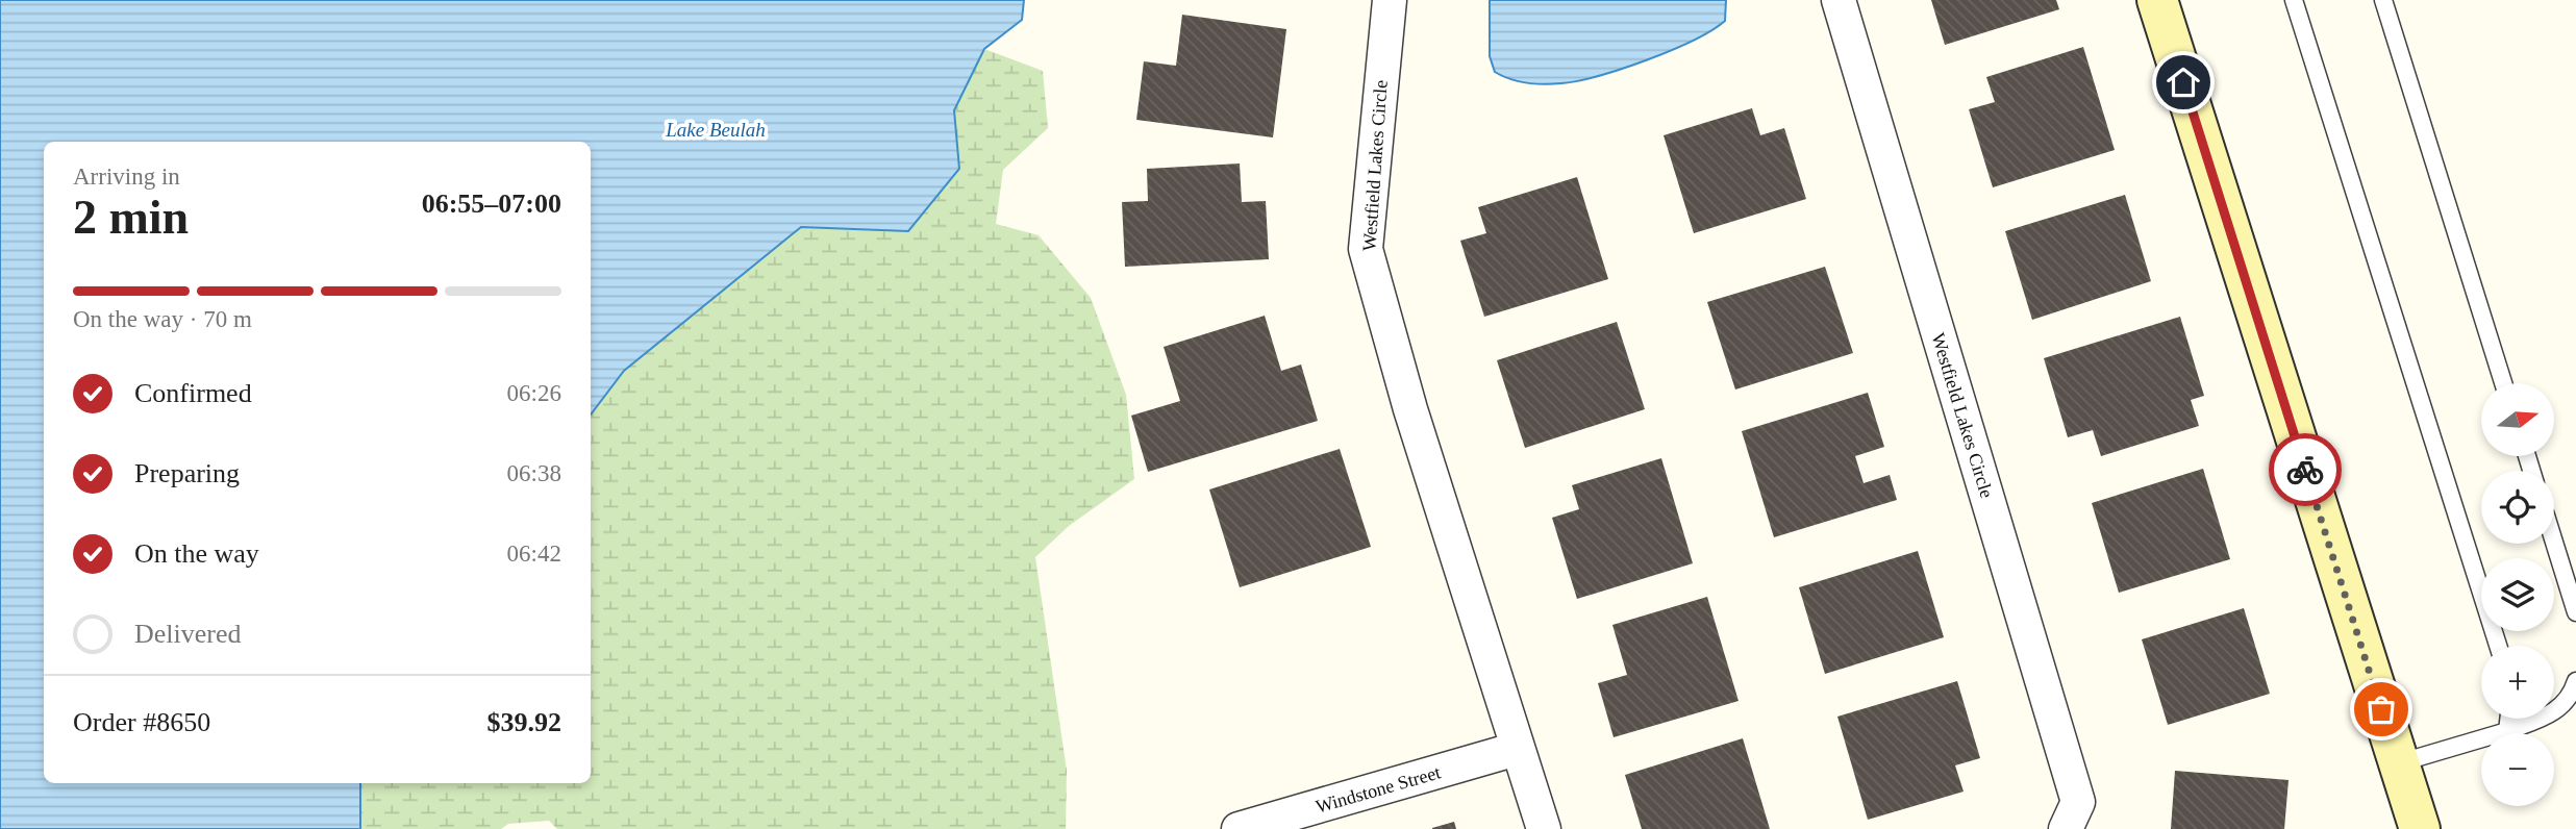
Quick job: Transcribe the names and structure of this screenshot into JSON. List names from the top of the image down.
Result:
{
  "streets": {
    "street": ["Westfield Lakes Circle", "Windstone Street"]
  },
  "crossings": [
    ["Westfield Lakes Circle", "Windstone Street"]
  ],
  "water": ["Lake Beulah"],
  "north": "right",
  "page": {
    "heading": ["2 min", "Arriving in", "06:55–07:00"],
    "panel": ["Order #8650", "$39.92"],
    "bar": "On the way · 70 m",
    "list": [
      ["Confirmed", "06:26"],
      ["Preparing", "06:38"],
      ["On the way", "06:42"],
      "Delivered"
    ],
    "map_buttons": ["+", "−"]
  }
}
